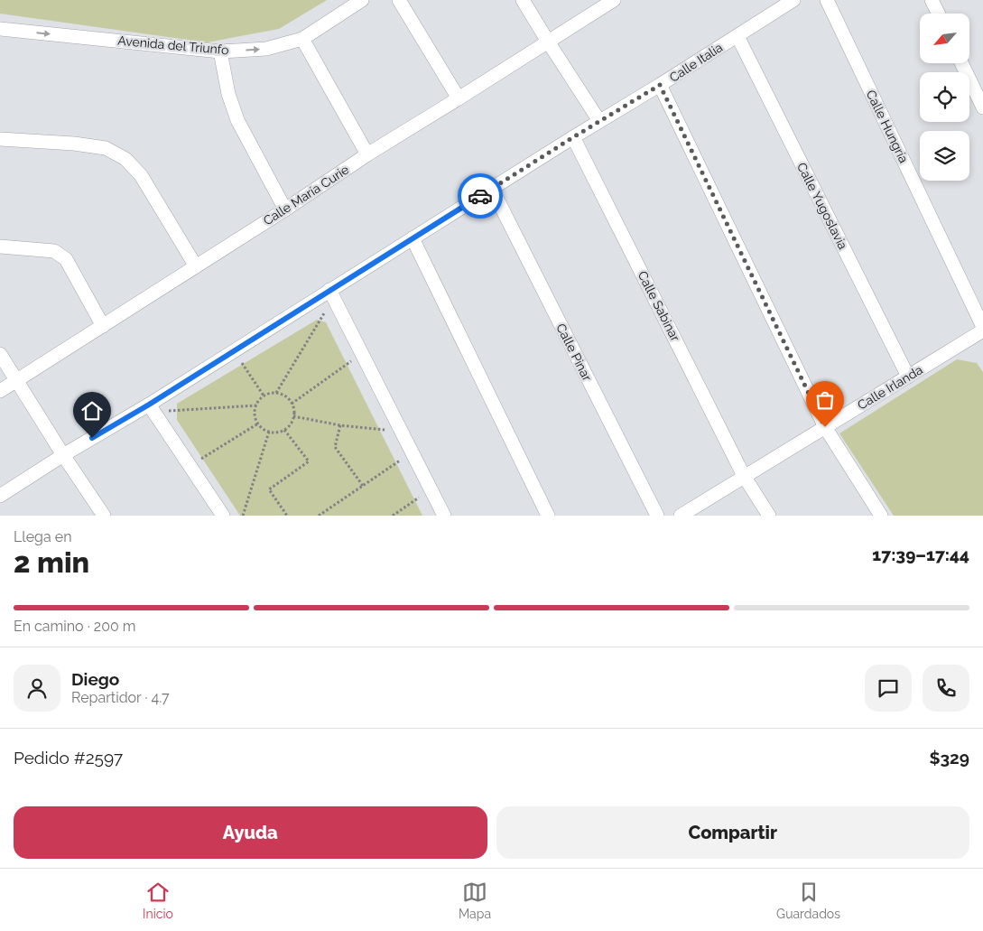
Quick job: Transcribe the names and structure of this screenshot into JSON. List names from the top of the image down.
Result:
{
  "streets": {
    "street": [
      "Avenida del Triunfo",
      "Calle Italia",
      "Calle Hungría",
      "Calle María Curie",
      "Calle Yugoslavia",
      "Calle Sabinar",
      "Calle Pinar",
      "Calle Irlanda"
    ]
  },
  "crossings": [
    ["Calle Italia", "Calle Yugoslavia"],
    ["Calle Italia", "Calle Sabinar"],
    ["Calle Italia", "Calle Pinar"],
    ["Calle Hungría", "Calle Irlanda"],
    ["Calle Yugoslavia", "Calle Irlanda"],
    ["Calle Sabinar", "Calle Irlanda"]
  ],
  "one_way": ["Avenida del Triunfo"],
  "north": "bottom left",
  "page": {
    "heading": ["2 min", "Llega en", "17:39–17:44"],
    "panel": [
      "Diego",
      "Repartidor · 4.7",
      "Pedido #2597",
      "$329"
    ],
    "bar": "En camino · 200 m",
    "buttons": ["Ayuda", "Compartir"],
    "tabs": ["Inicio", "Mapa", "Guardados"]
  }
}
